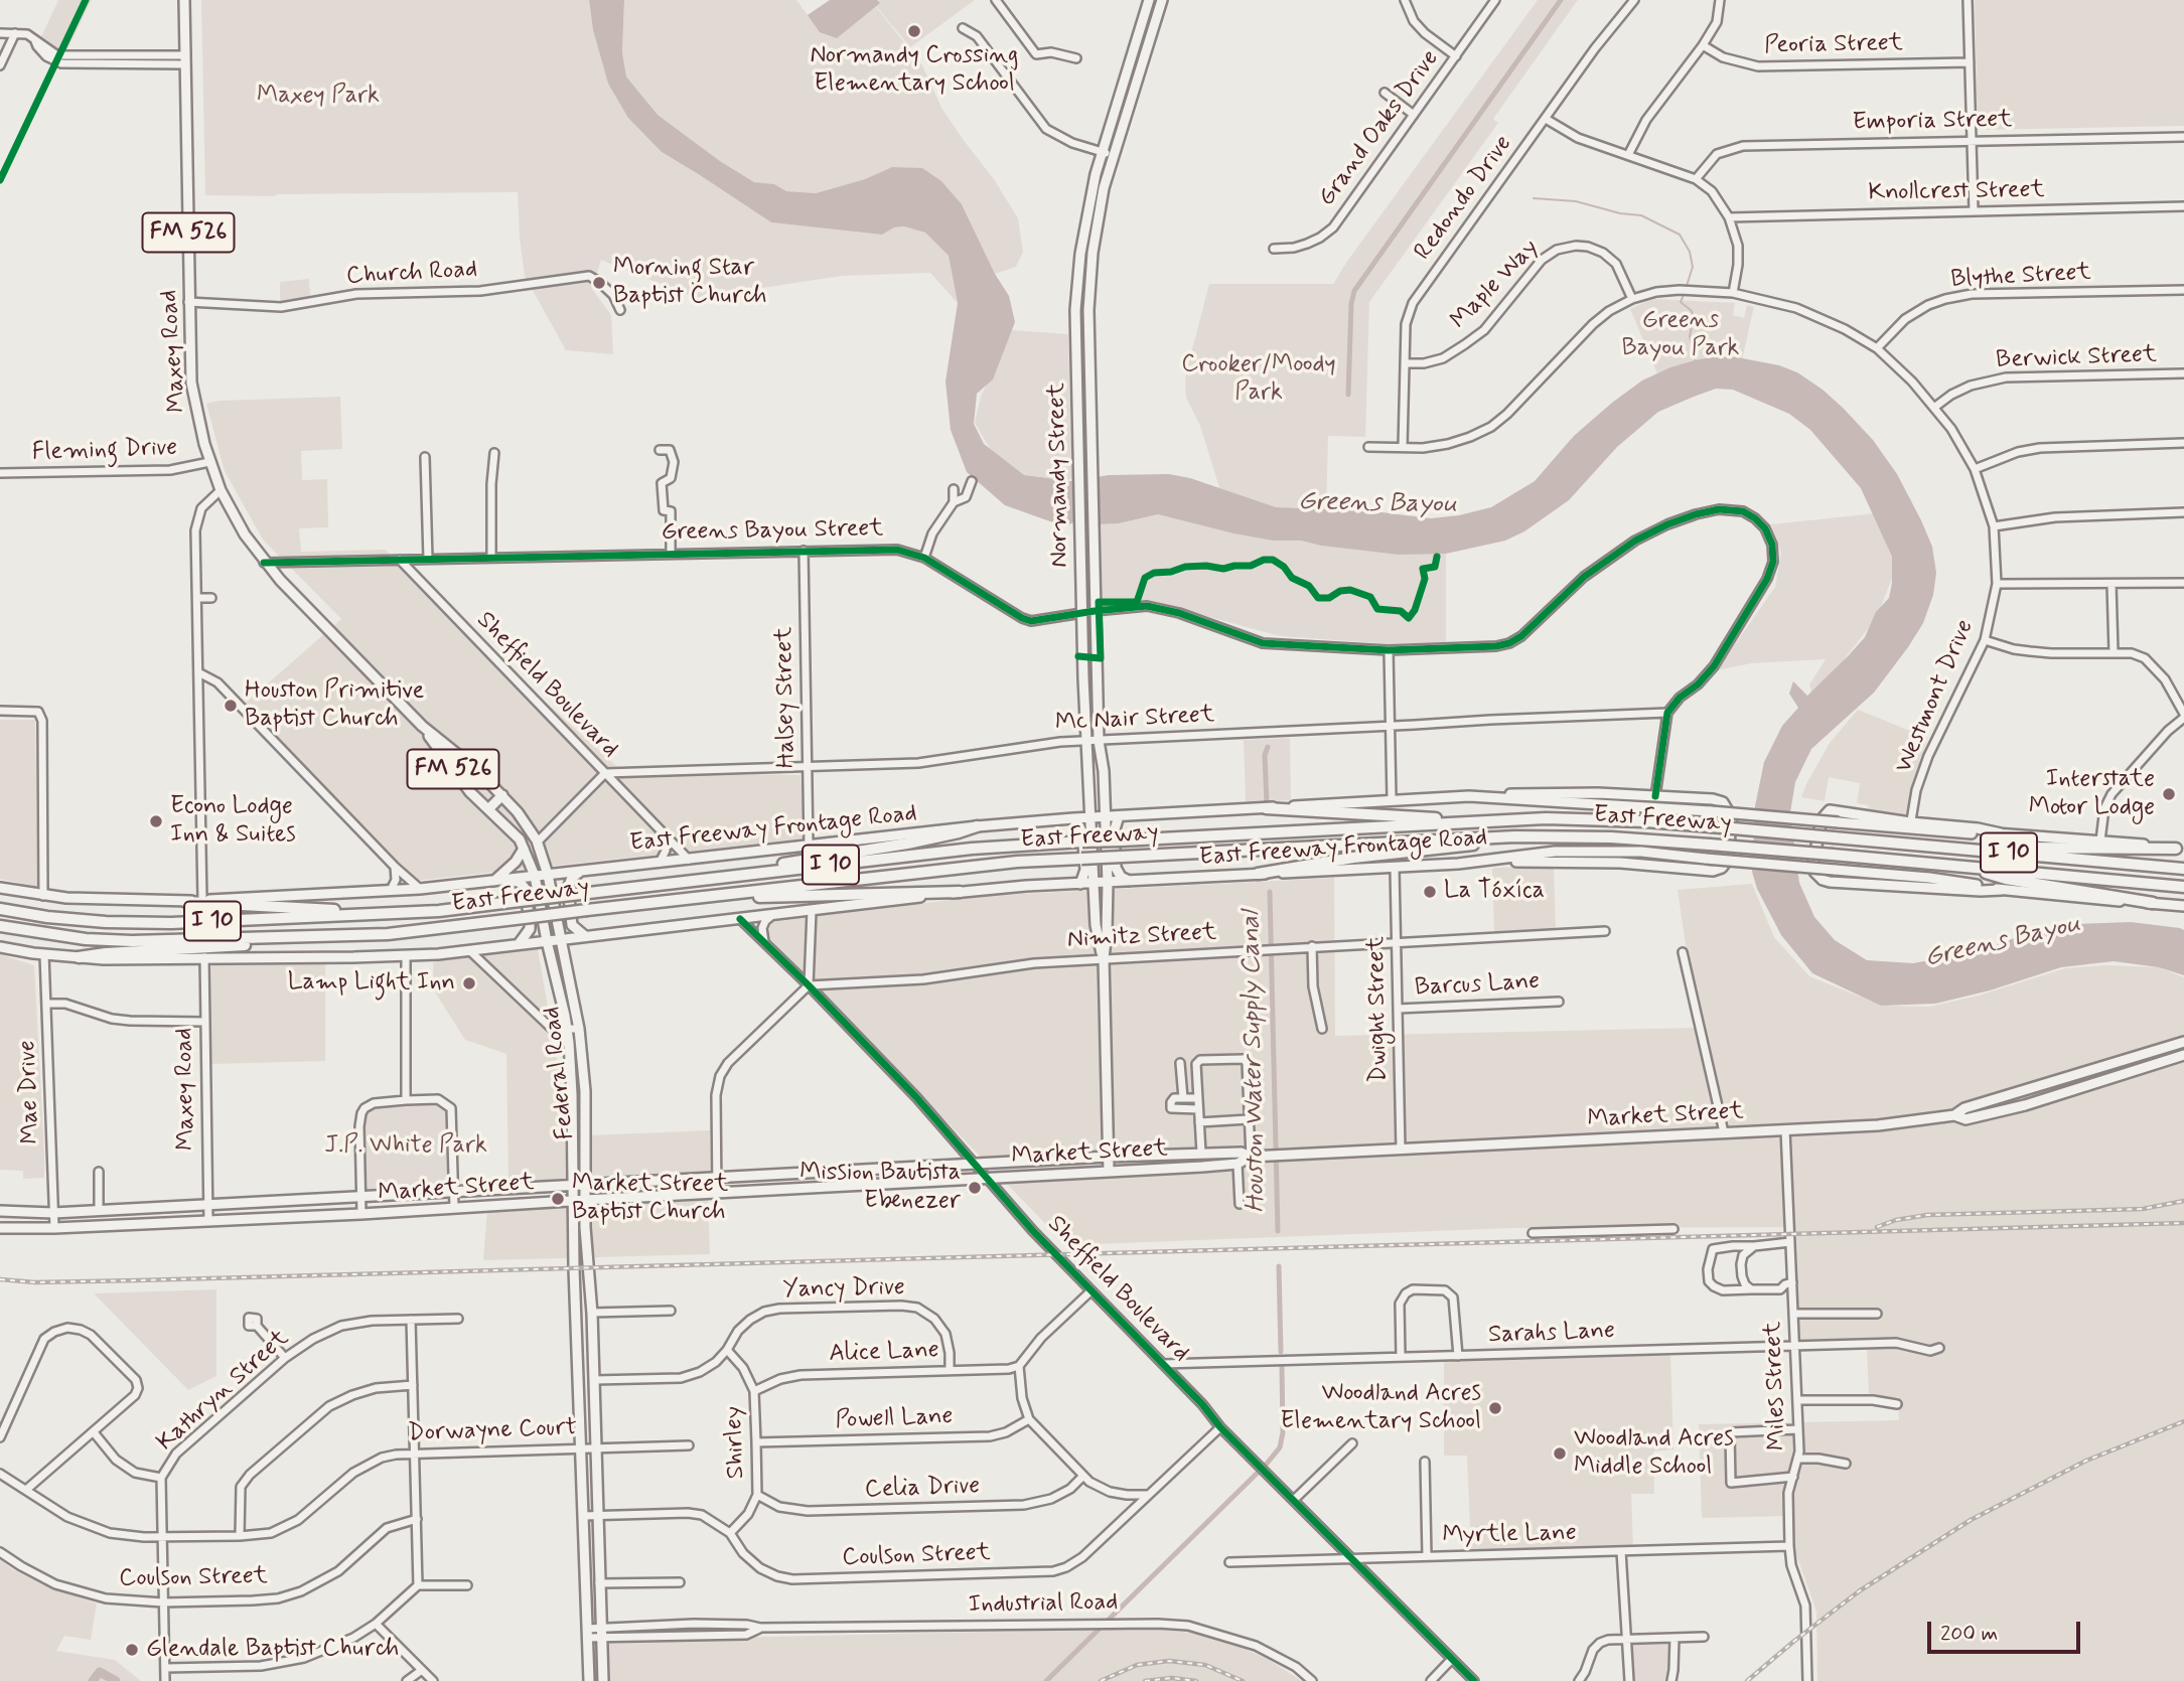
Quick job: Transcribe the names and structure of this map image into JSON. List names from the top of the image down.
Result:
{
  "streets": {
    "highway": ["East Freeway", "I 10"],
    "main road": [
      "FM 526",
      "Maxey Road",
      "Normandy Street",
      "East Freeway Frontage Road",
      "Federal Road",
      "Market Street"
    ],
    "street": [
      "Peoria Street",
      "Emporia Street",
      "Grand Oaks Drive",
      "Knollcrest Street",
      "Redondo Drive",
      "Church Road",
      "Blythe Street",
      "Maple Way",
      "Berwick Street",
      "Fleming Drive",
      "Greens Bayou Street",
      "Sheffield Boulevard",
      "Westmont Drive",
      "Halsey Street",
      "Mc Nair Street",
      "Nimitz Street",
      "Barcus Lane",
      "Dwight Street",
      "Mae Drive",
      "Yancy Drive",
      "Sarahs Lane",
      "Alice Lane",
      "Miles Street",
      "Kathryn Street",
      "Powell Lane",
      "Dorwayne Court",
      "Shirley",
      "Celia Drive",
      "Myrtle Lane",
      "Coulson Street",
      "Industrial Road"
    ]
  },
  "crossings": [
    ["Redondo Drive", "Maple Way"],
    ["Redondo Drive", "Westmont Drive"],
    ["Church Road", "Maxey Road"],
    ["Blythe Street", "Westmont Drive"],
    ["Maple Way", "Westmont Drive"],
    ["Maxey Road", "Fleming Drive"],
    ["Maxey Road", "East Freeway Frontage Road"],
    ["Maxey Road", "Federal Road"],
    ["Maxey Road", "Market Street"],
    ["Berwick Street", "Westmont Drive"],
    ["Normandy Street", "Greens Bayou Street"],
    ["Normandy Street", "Mc Nair Street"],
    ["Normandy Street", "East Freeway Frontage Road"],
    ["Normandy Street", "Nimitz Street"],
    ["Normandy Street", "Market Street"],
    ["Greens Bayou Street", "Sheffield Boulevard"],
    ["Greens Bayou Street", "Halsey Street"],
    ["Greens Bayou Street", "Mc Nair Street"],
    ["Greens Bayou Street", "Federal Road"],
    ["Sheffield Boulevard", "Mc Nair Street"],
    ["Sheffield Boulevard", "East Freeway Frontage Road"],
    ["Sheffield Boulevard", "Nimitz Street"],
    ["Sheffield Boulevard", "Market Street"],
    ["Sheffield Boulevard", "Sarahs Lane"],
    ["Sheffield Boulevard", "Myrtle Lane"],
    ["Sheffield Boulevard", "Coulson Street"],
    ["Westmont Drive", "East Freeway Frontage Road"],
    ["Halsey Street", "Mc Nair Street"],
    ["Halsey Street", "East Freeway Frontage Road"],
    ["East Freeway Frontage Road", "Dwight Street"],
    ["East Freeway Frontage Road", "Federal Road"],
    ["East Freeway Frontage Road", "Mae Drive"],
    ["Nimitz Street", "Dwight Street"],
    ["Barcus Lane", "Dwight Street"],
    ["Dwight Street", "Market Street"],
    ["Federal Road", "Market Street"],
    ["Federal Road", "Yancy Drive"],
    ["Federal Road", "Dorwayne Court"],
    ["Federal Road", "Coulson Street"],
    ["Federal Road", "Industrial Road"],
    ["Mae Drive", "Market Street"],
    ["Market Street", "Miles Street"],
    ["Yancy Drive", "Alice Lane"],
    ["Yancy Drive", "Shirley"],
    ["Sarahs Lane", "Miles Street"],
    ["Alice Lane", "Shirley"],
    ["Miles Street", "Myrtle Lane"],
    ["Kathryn Street", "Dorwayne Court"],
    ["Kathryn Street", "Coulson Street"],
    ["Powell Lane", "Shirley"],
    ["Shirley", "Celia Drive"],
    ["Shirley", "Coulson Street"]
  ],
  "water": ["Greens Bayou", "Houston Water Supply Canal"],
  "parks": [
    "Maxey Park",
    "Greens Bayou Park",
    "Crooker/Moody Park",
    "J.P. White Park"
  ],
  "places": [
    "Normandy Crossing Elementary School",
    "Morning Star Baptist Church",
    "Houston Primitive Baptist Church",
    "Interstate Motor Lodge",
    "Econo Lodge Inn & Suites",
    "La Tóxíca",
    "Lamp Light Inn",
    "Mission Bautista Ebenezer",
    "Market Street Baptist Church",
    "Woodland Acres Elementary School",
    "Woodland Acres Middle School",
    "Glendale Baptist Church"
  ],
  "scale_bar": "200 m"
}
